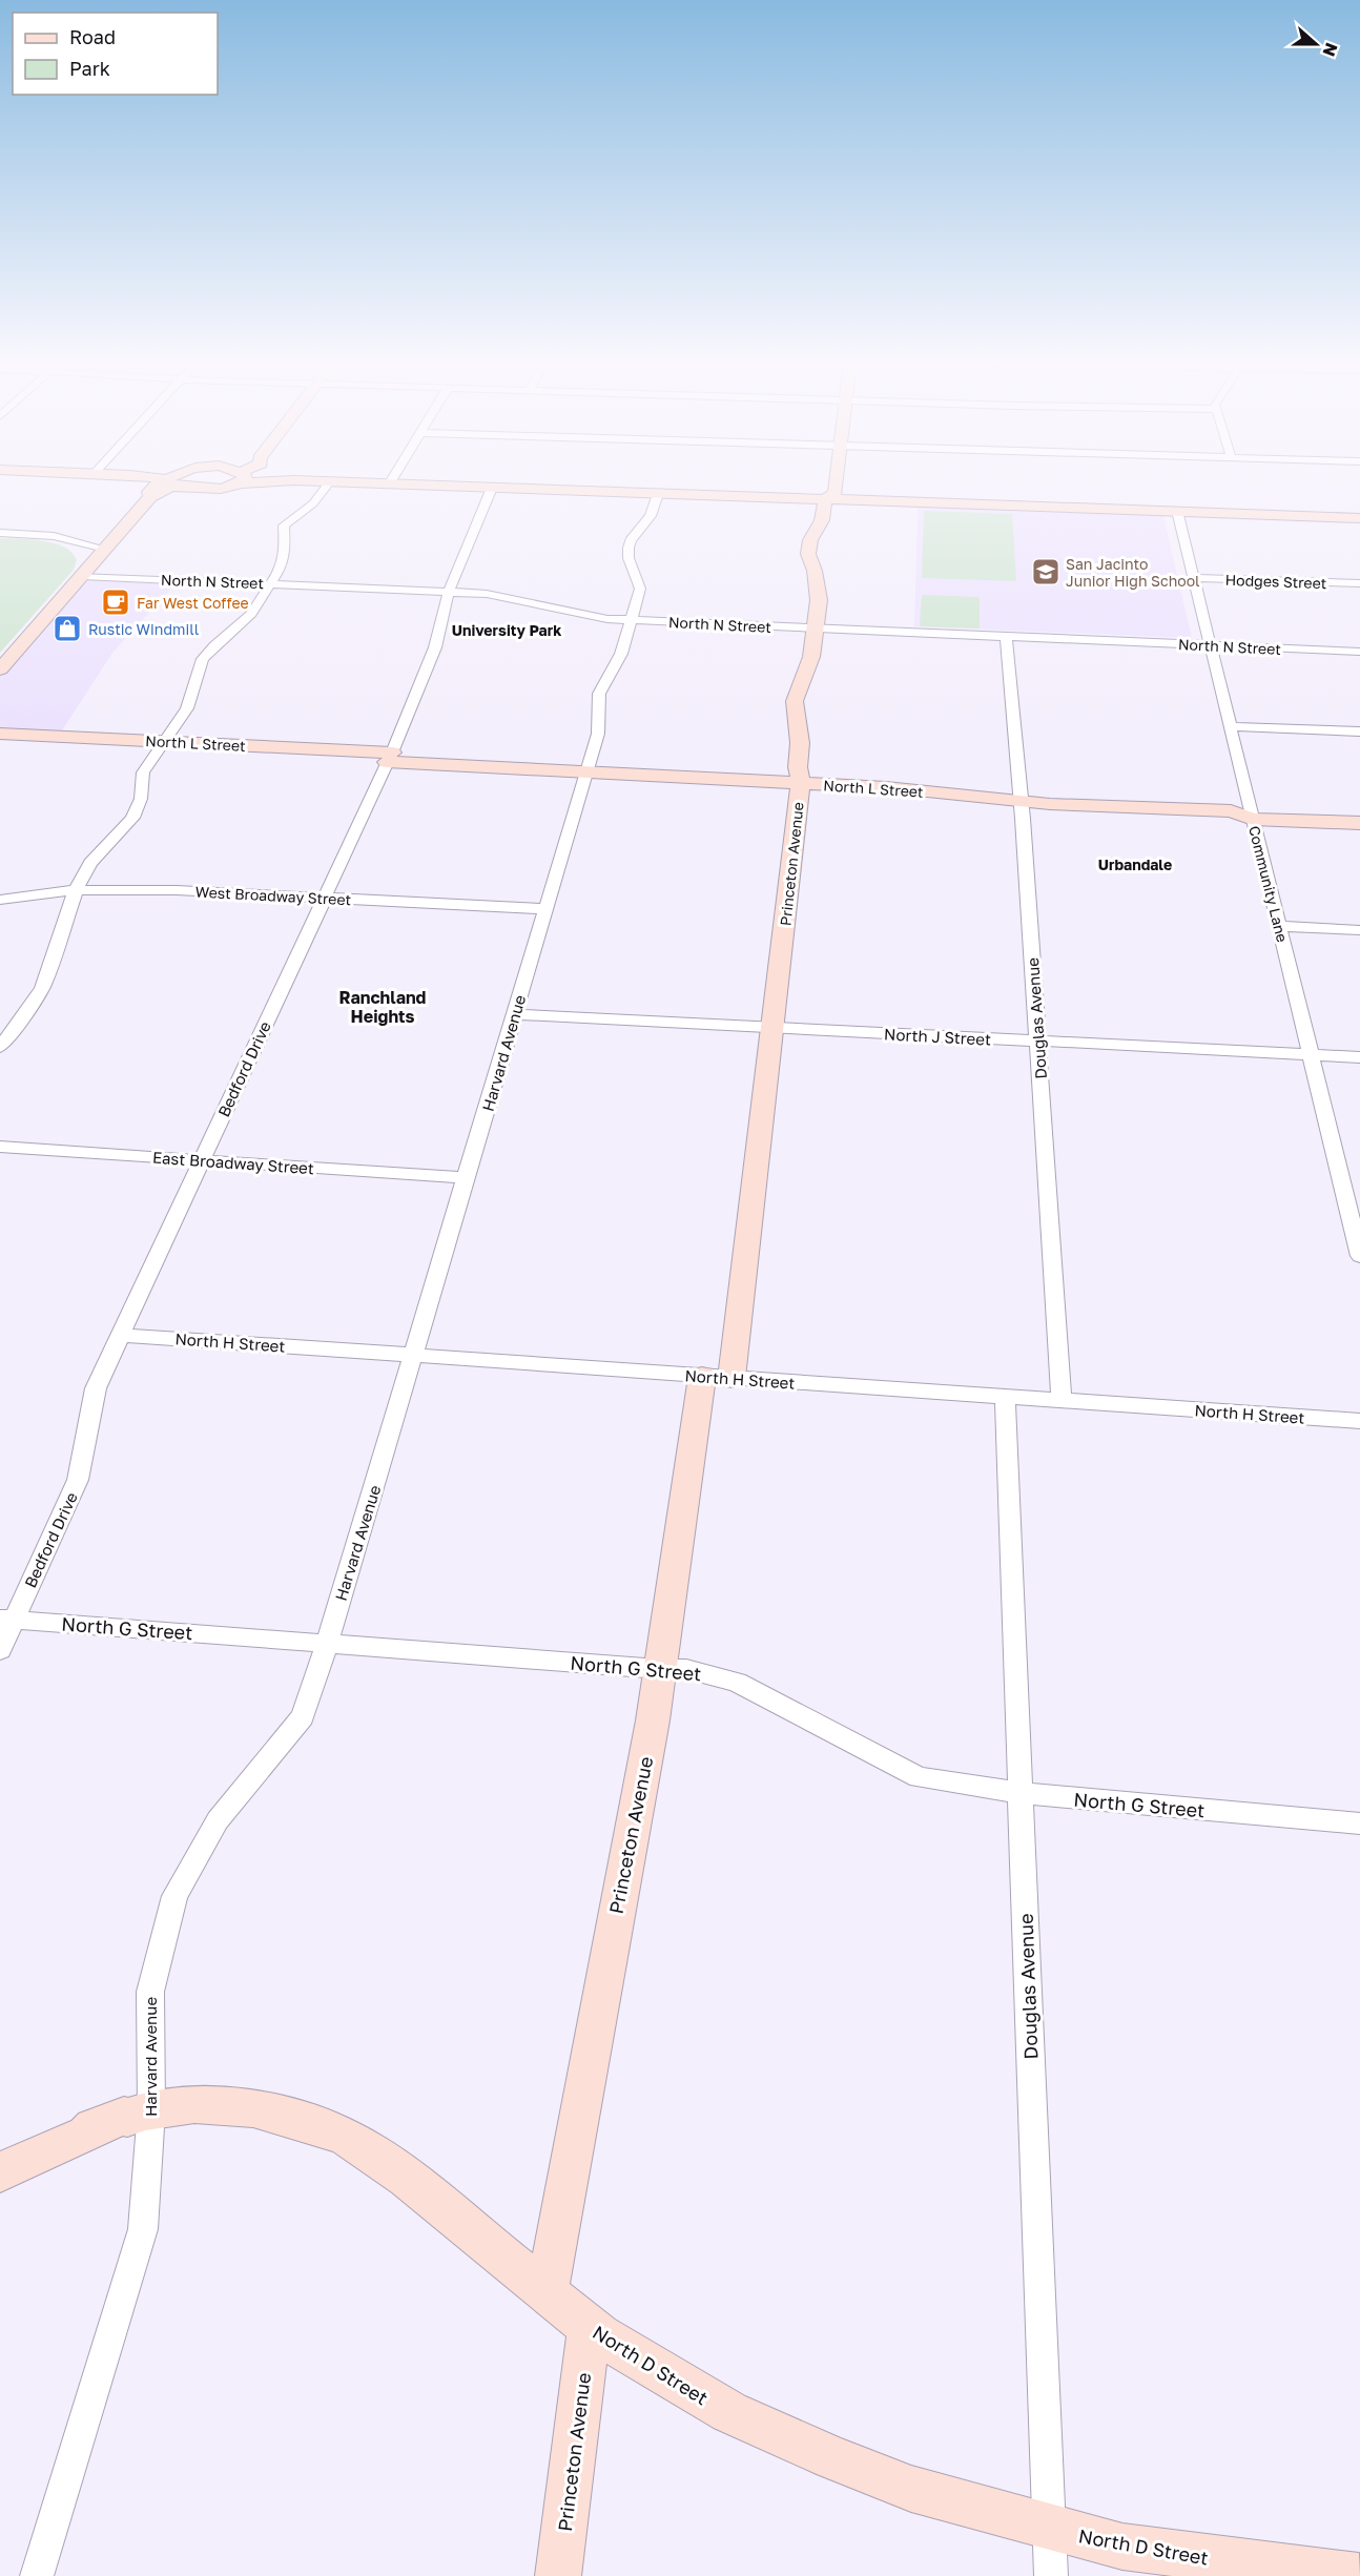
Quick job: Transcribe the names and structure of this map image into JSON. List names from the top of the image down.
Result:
{
  "streets": {
    "street": [
      "North N Street",
      "Hodges Street",
      "North L Street",
      "Princeton Avenue",
      "Community Lane",
      "West Broadway Street",
      "Douglas Avenue",
      "North J Street",
      "Harvard Avenue",
      "Bedford Drive",
      "East Broadway Street",
      "North H Street",
      "North G Street",
      "North D Street"
    ]
  },
  "crossings": [
    ["North N Street", "Princeton Avenue"],
    ["North N Street", "Community Lane"],
    ["North N Street", "Douglas Avenue"],
    ["North N Street", "Harvard Avenue"],
    ["North N Street", "Bedford Drive"],
    ["Hodges Street", "Community Lane"],
    ["North L Street", "Princeton Avenue"],
    ["North L Street", "Community Lane"],
    ["North L Street", "Douglas Avenue"],
    ["North L Street", "Harvard Avenue"],
    ["North L Street", "Bedford Drive"],
    ["Princeton Avenue", "North J Street"],
    ["Princeton Avenue", "North H Street"],
    ["Princeton Avenue", "North G Street"],
    ["Princeton Avenue", "North D Street"],
    ["Community Lane", "North J Street"],
    ["West Broadway Street", "Harvard Avenue"],
    ["West Broadway Street", "Bedford Drive"],
    ["Douglas Avenue", "North J Street"],
    ["Douglas Avenue", "North H Street"],
    ["Douglas Avenue", "North G Street"],
    ["Douglas Avenue", "North D Street"],
    ["North J Street", "Harvard Avenue"],
    ["Harvard Avenue", "East Broadway Street"],
    ["Harvard Avenue", "North H Street"],
    ["Harvard Avenue", "North G Street"],
    ["Harvard Avenue", "North D Street"],
    ["Bedford Drive", "East Broadway Street"],
    ["Bedford Drive", "North H Street"],
    ["Bedford Drive", "North G Street"]
  ],
  "districts": ["University Park", "Urbandale", "Ranchland Heights"],
  "places": {
    "school or university": ["San Jacinto Junior High School"],
    "cafe": ["Far West Coffee"],
    "shop": ["Rustic Windmill"]
  },
  "legend": ["Road", "Park"],
  "north": "right"
}
